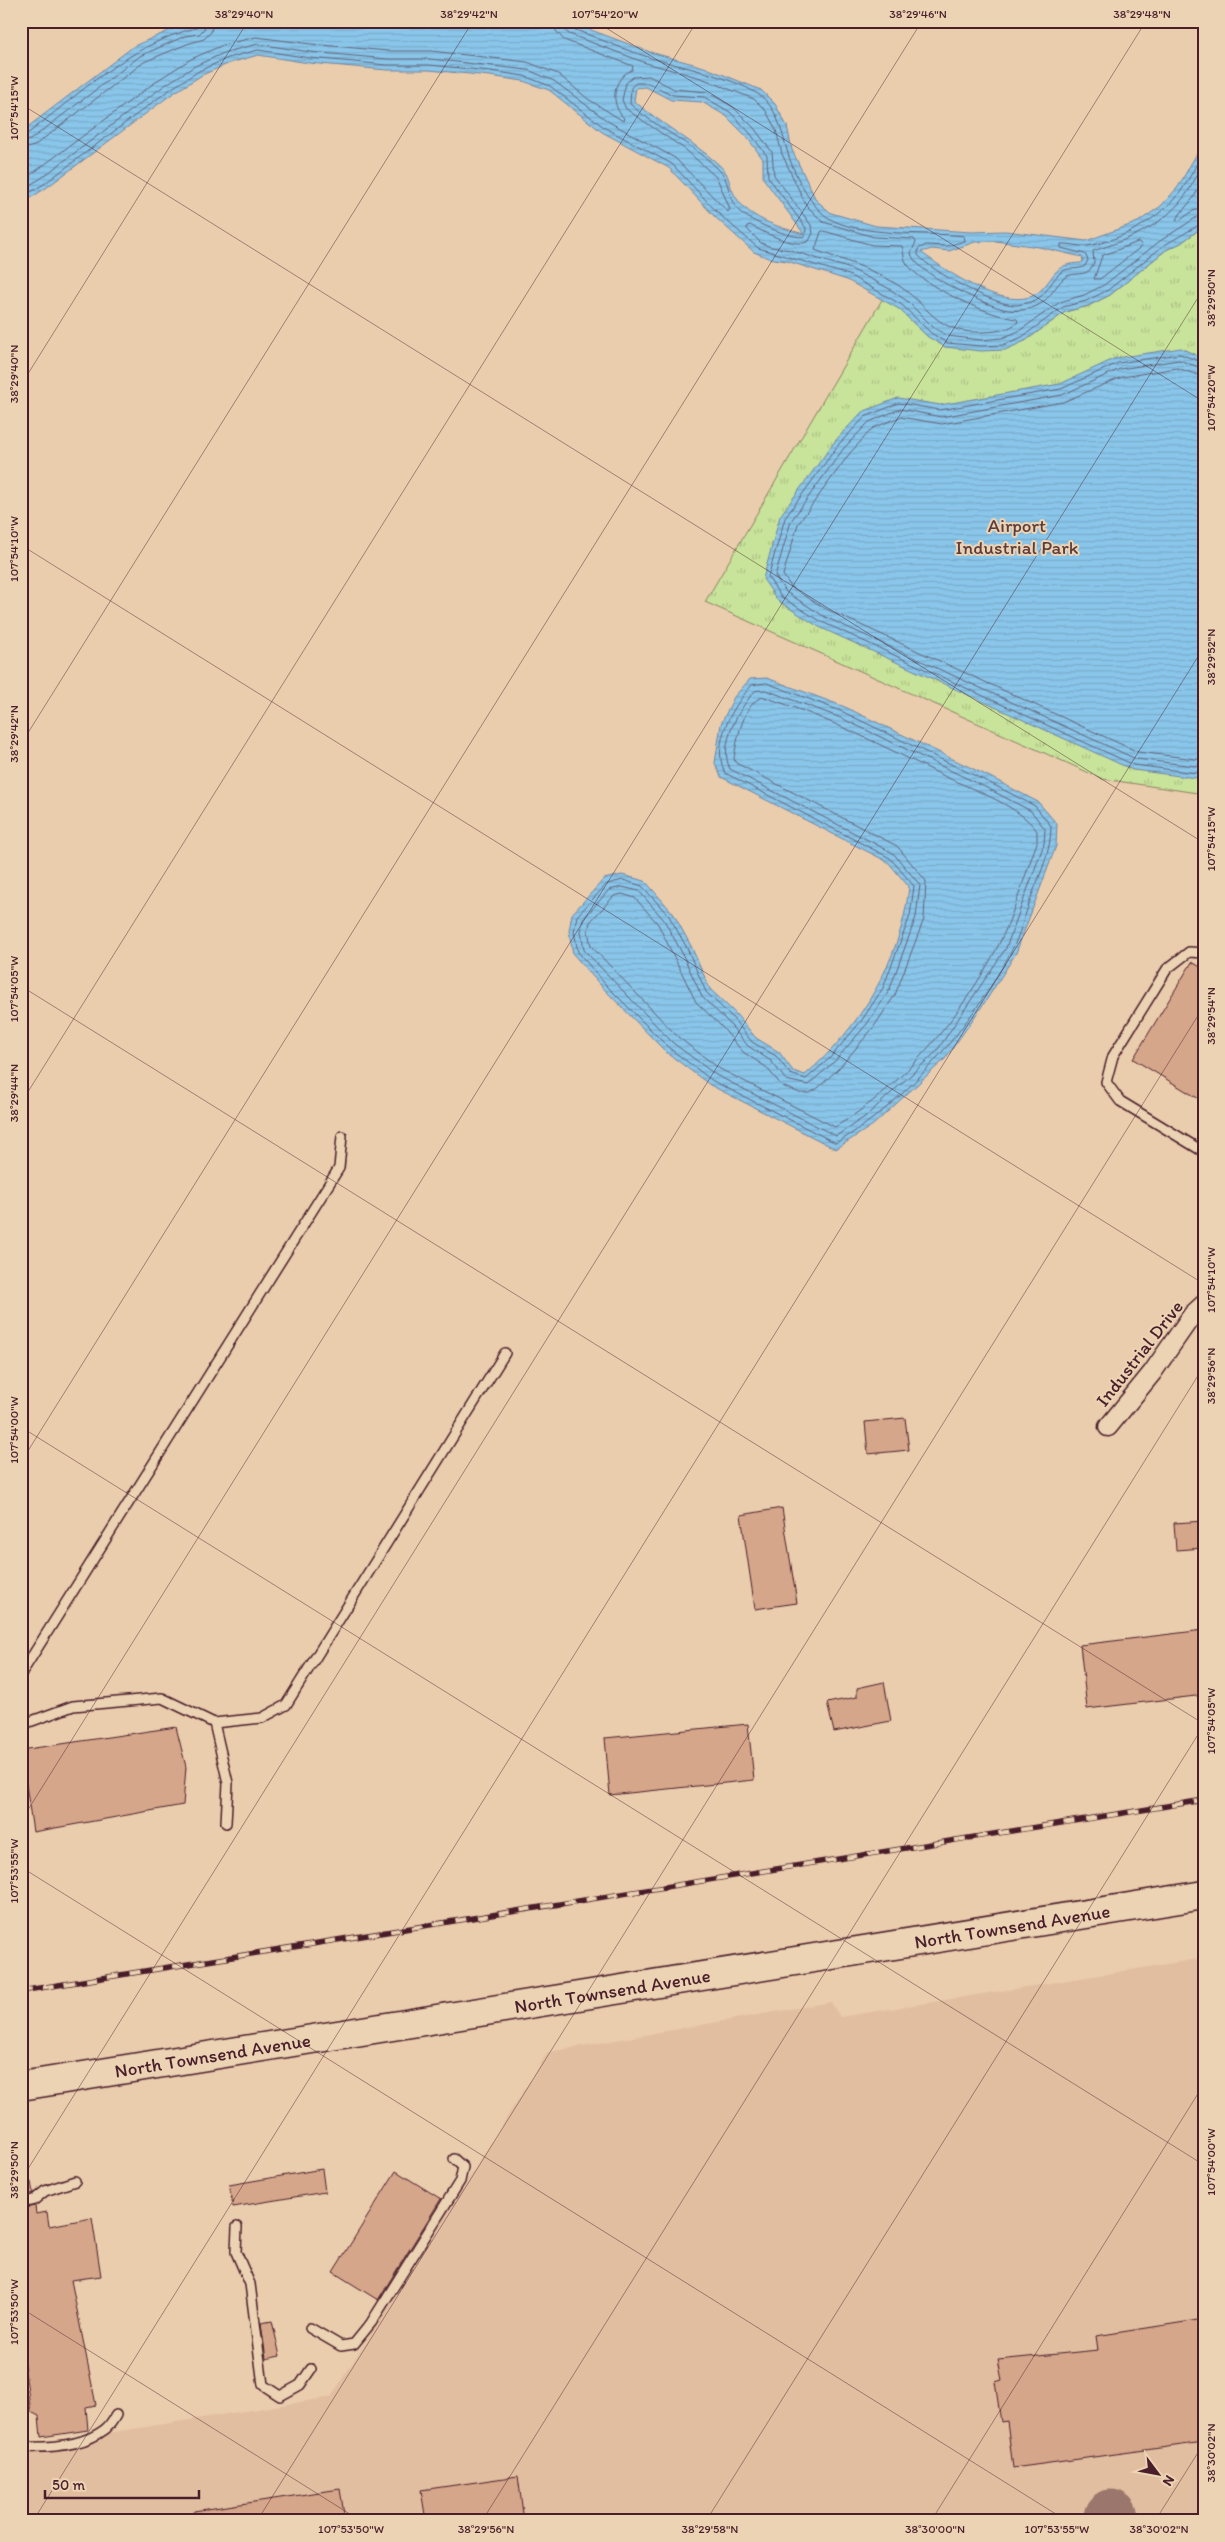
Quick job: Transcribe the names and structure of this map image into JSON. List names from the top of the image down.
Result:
{
  "streets": {
    "highway": ["North Townsend Avenue"],
    "street": ["Industrial Drive"]
  },
  "parks": ["Airport Industrial Park"],
  "scale_bar": "50 m",
  "north": "bottom right",
  "coordinates": [
    "38°29'40\"N",
    "38°29'42\"N",
    "107°54'20\"W",
    "38°29'46\"N",
    "38°29'48\"N",
    "107°54'15\"W",
    "38°29'50\"N",
    "107°54'10\"W",
    "38°29'52\"N",
    "107°54'05\"W",
    "38°29'54\"N",
    "38°29'44\"N",
    "38°29'56\"N",
    "107°54'00\"W",
    "107°53'55\"W",
    "107°53'50\"W",
    "38°30'02\"N",
    "38°29'58\"N",
    "38°30'00\"N"
  ]
}
